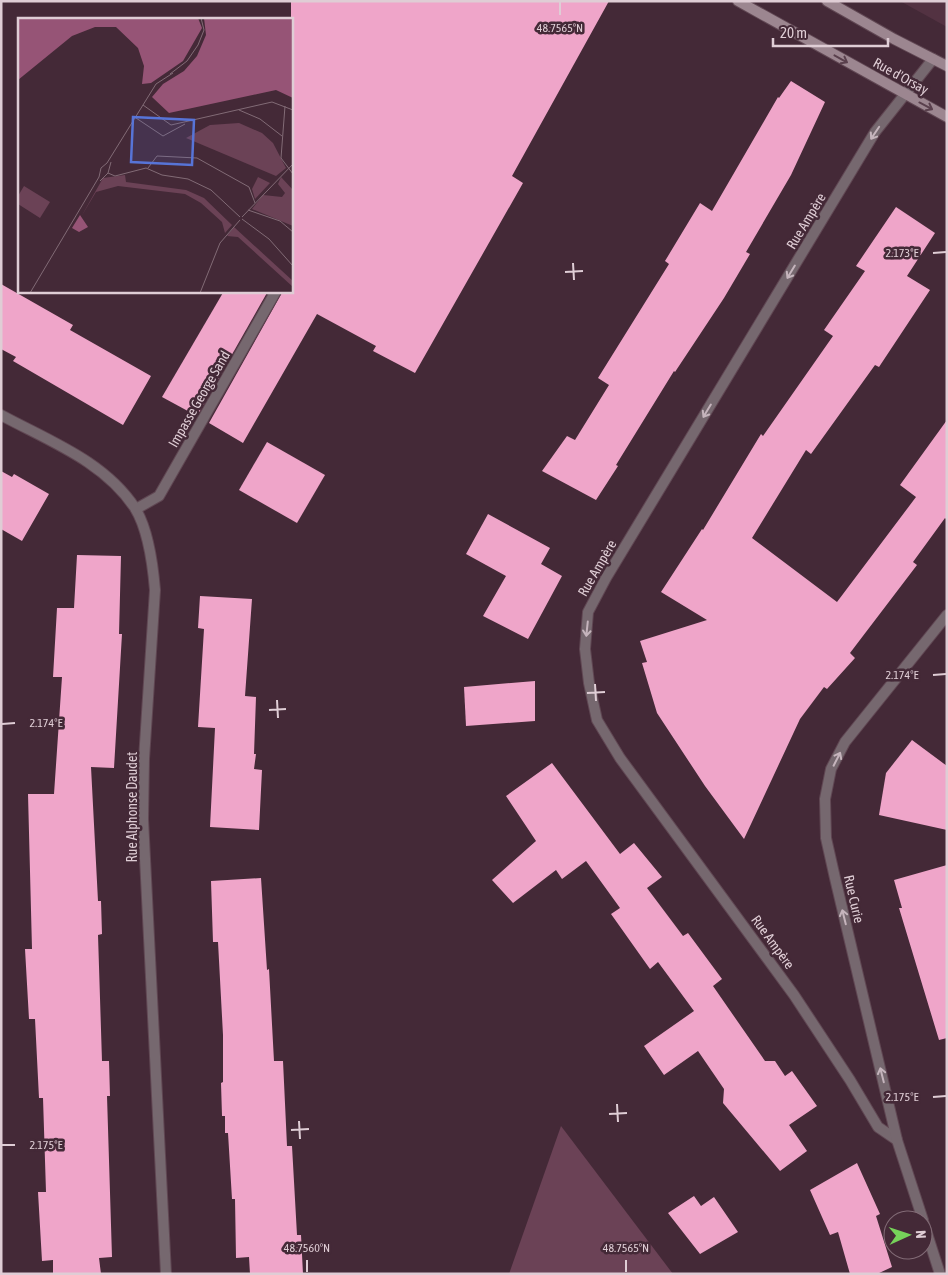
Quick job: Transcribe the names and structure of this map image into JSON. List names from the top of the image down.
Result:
{
  "streets": {
    "main road": ["Rue d'Orsay"],
    "street": [
      "Rue Ampère",
      "Impasse George Sand",
      "Rue Alphonse Daudet",
      "Rue Curie"
    ]
  },
  "crossings": [
    ["Rue d'Orsay", "Rue Ampère"],
    ["Rue Ampère", "Rue Curie"],
    ["Impasse George Sand", "Rue Alphonse Daudet"]
  ],
  "one_way": ["Rue Ampère", "Rue Curie"],
  "scale_bar": "20 m",
  "north": "right",
  "coordinates": [
    "48.7565°N",
    "2.173°E",
    "2.174°E",
    "2.175°E",
    "48.7560°N"
  ]
}
